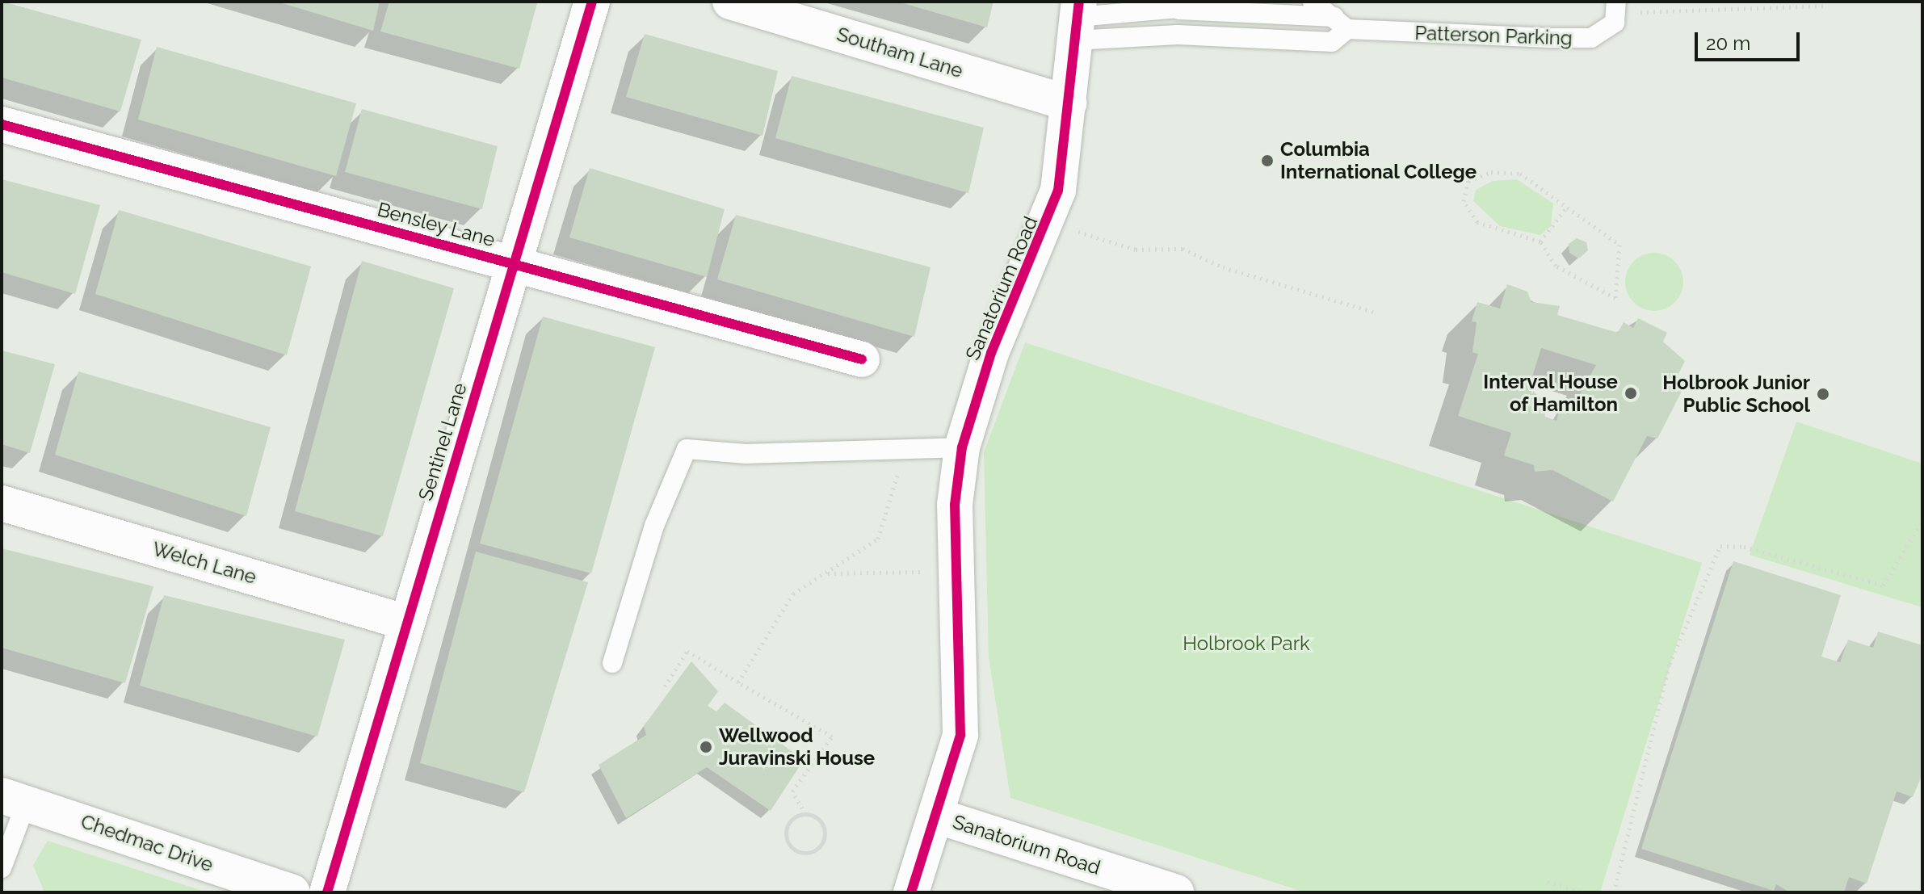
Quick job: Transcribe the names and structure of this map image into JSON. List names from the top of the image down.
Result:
{
  "streets": {
    "street": [
      "Southam Lane",
      "Bensley Lane",
      "Sanatorium Road",
      "Sentinel Lane",
      "Welch Lane",
      "Chedmac Drive"
    ],
    "lane": ["Patterson Parking"]
  },
  "crossings": [
    ["Patterson Parking", "Sanatorium Road"],
    ["Southam Lane", "Sanatorium Road"],
    ["Bensley Lane", "Sentinel Lane"],
    ["Sentinel Lane", "Welch Lane"]
  ],
  "parks": ["Holbrook Park"],
  "places": [
    "Columbia International College",
    "Interval House of Hamilton",
    "Holbrook Junior Public School",
    "Wellwood Juravinski House"
  ],
  "scale_bar": "20 m"
}
